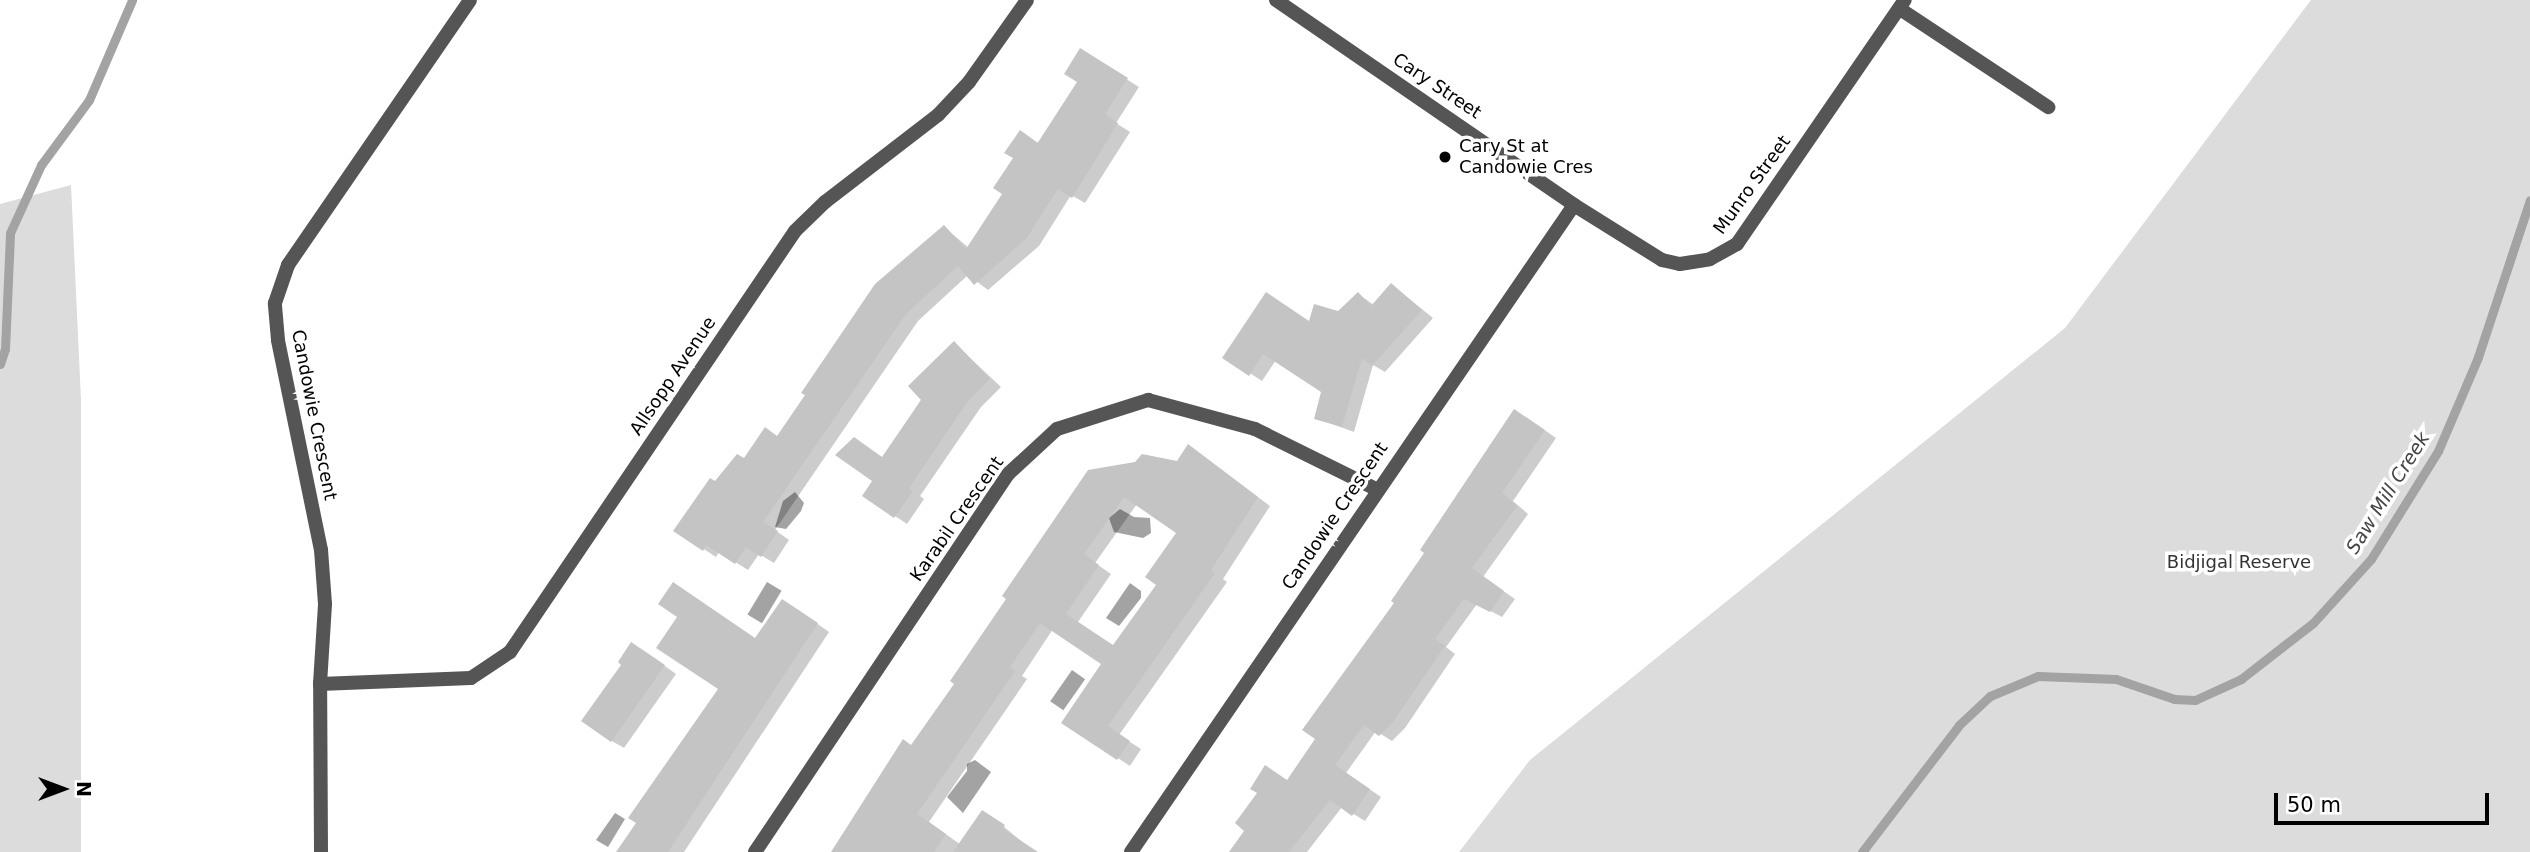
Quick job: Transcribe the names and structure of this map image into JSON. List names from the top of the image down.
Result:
{
  "streets": {
    "street": [
      "Cary Street",
      "Munro Street",
      "Allsopp Avenue",
      "Candowie Crescent",
      "Karabil Crescent"
    ]
  },
  "crossings": [
    ["Cary Street", "Munro Street"],
    ["Cary Street", "Candowie Crescent"],
    ["Munro Street", "Candowie Crescent"],
    ["Allsopp Avenue", "Candowie Crescent"],
    ["Candowie Crescent", "Karabil Crescent"]
  ],
  "water": ["Saw Mill Creek"],
  "parks": ["Bidjigal Reserve"],
  "places": ["Cary St at Candowie Cres"],
  "scale_bar": "50 m",
  "north": "right"
}
